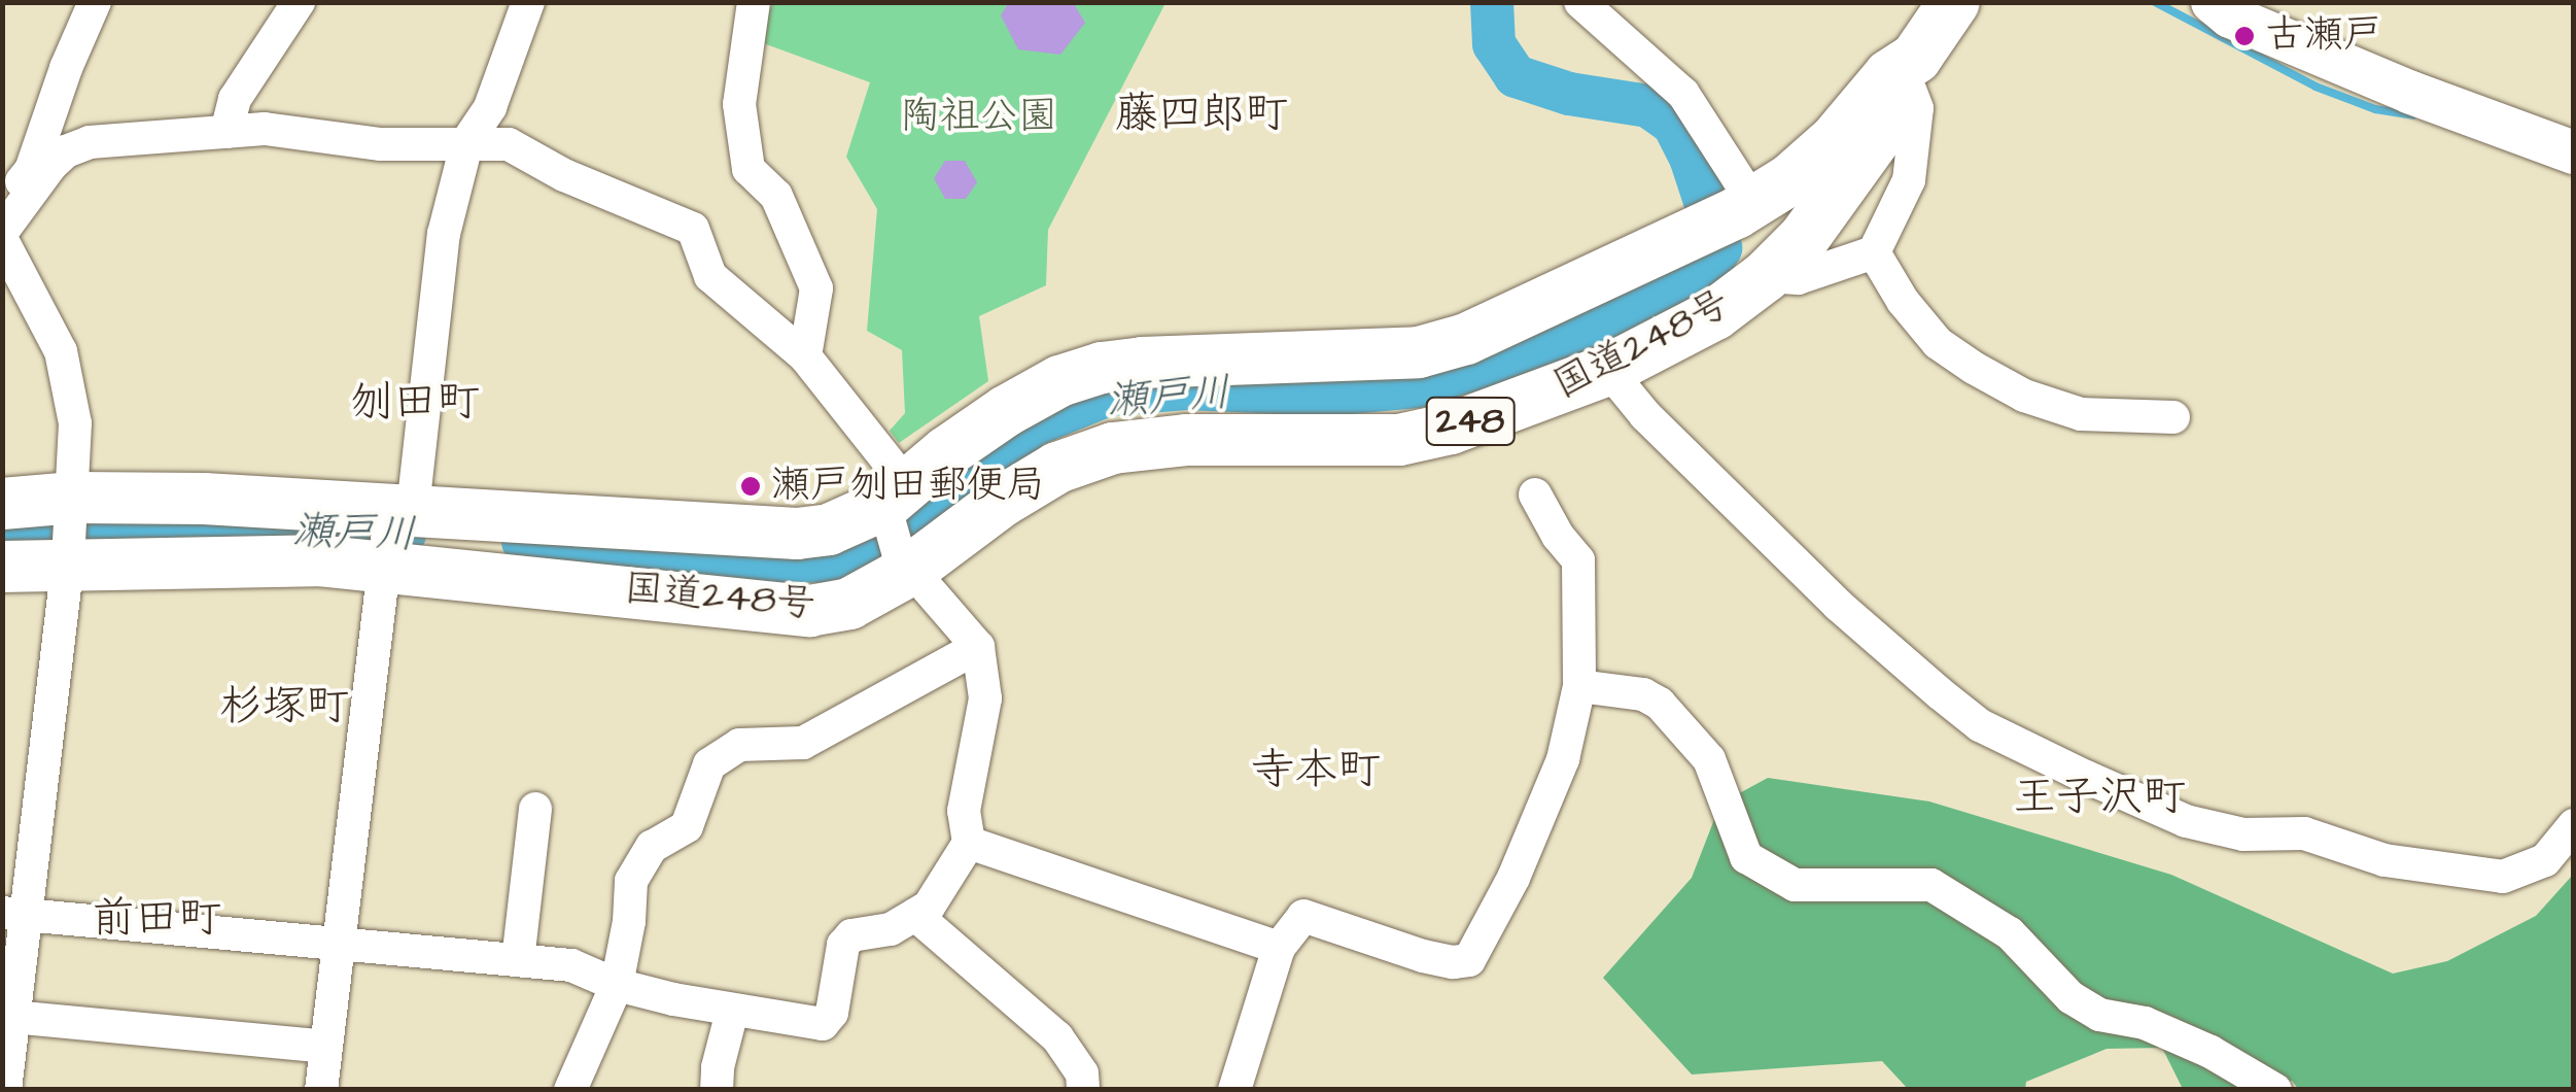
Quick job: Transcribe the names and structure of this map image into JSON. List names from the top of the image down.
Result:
{
  "streets": {
    "highway": ["国道248号", "248"]
  },
  "districts": [
    "藤四郎町",
    "刎田町",
    "杉塚町",
    "寺本町",
    "王子沢町",
    "前田町"
  ],
  "water": ["瀬戸川"],
  "parks": ["陶祖公園"],
  "places": ["古瀬戸", "瀬戸刎田郵便局"]
}
